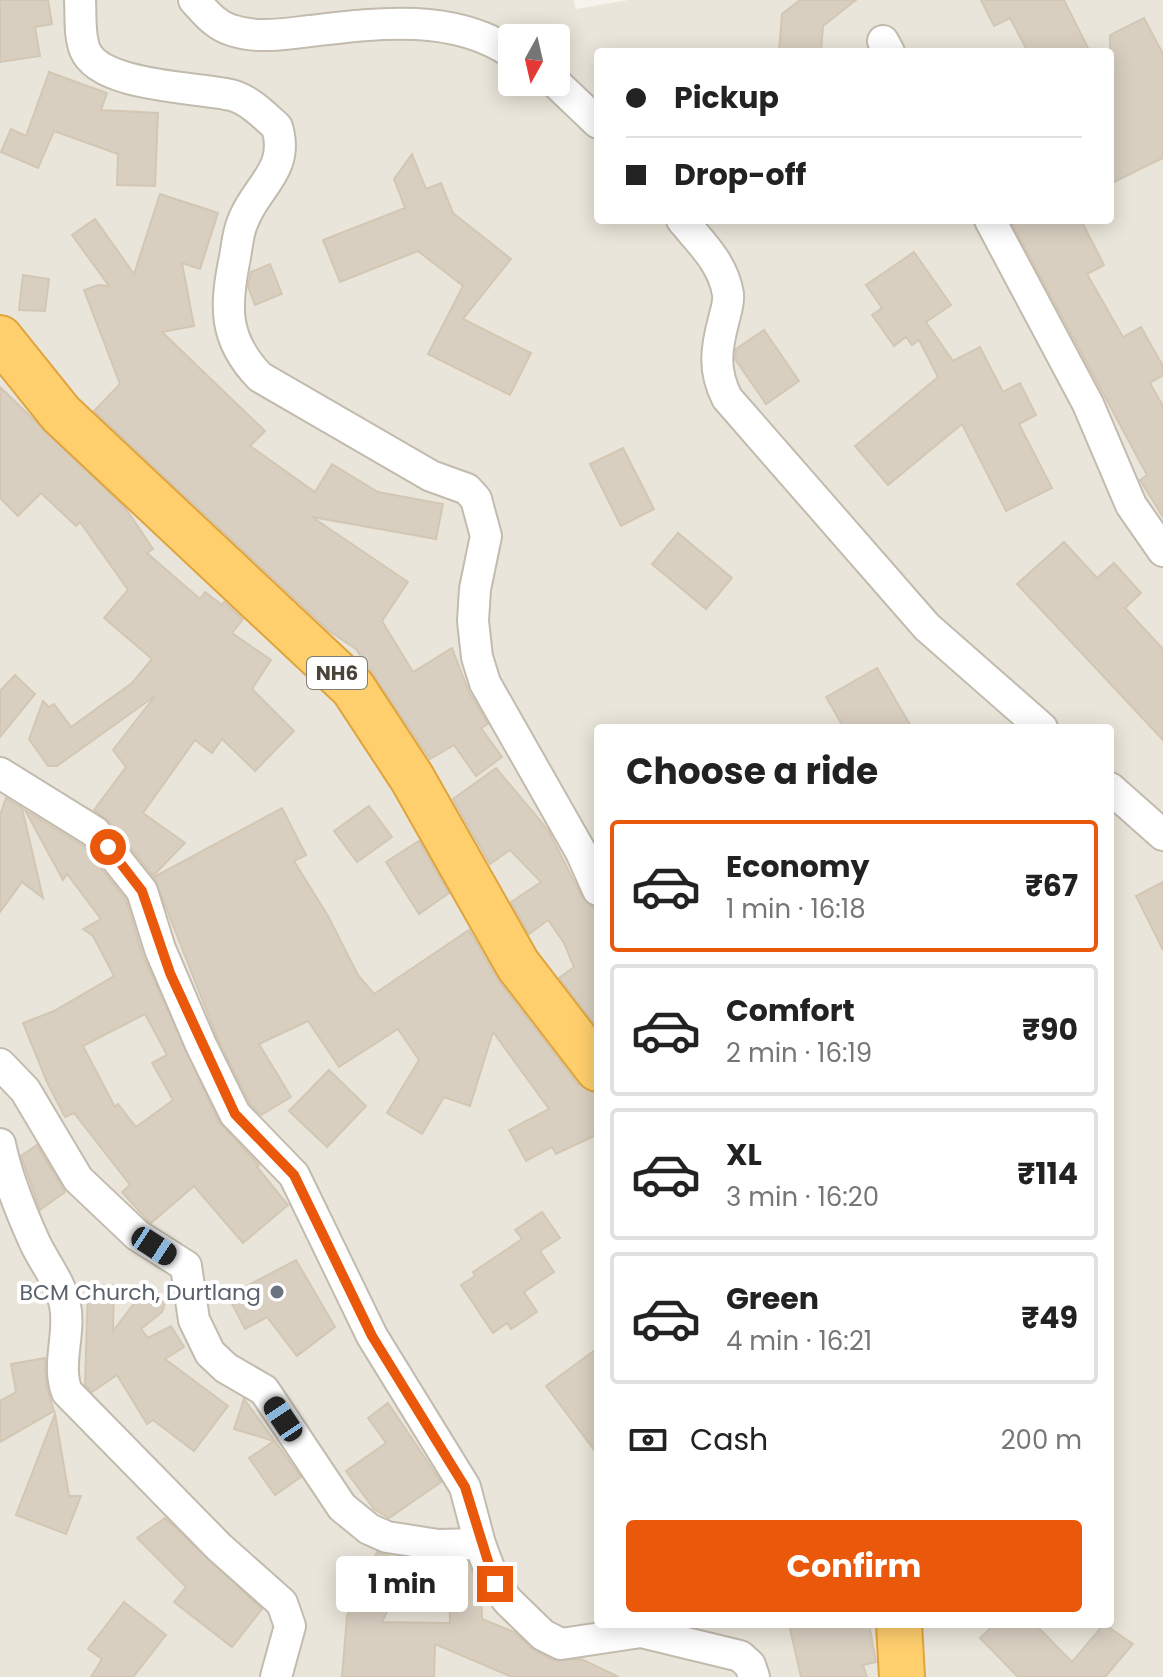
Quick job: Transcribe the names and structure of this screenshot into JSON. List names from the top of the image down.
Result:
{
  "streets": {
    "highway": ["NH6"]
  },
  "places": ["BCM Church, Durtlang"],
  "north": "bottom",
  "page": {
    "banner": ["Pickup", "Drop-off"],
    "heading": "Choose a ride",
    "list": [
      {
        "name": "Economy",
        "note": "1 min · 16:18",
        "value": "₹67"
      },
      {
        "name": "Comfort",
        "note": "2 min · 16:19",
        "value": "₹90"
      },
      {
        "name": "XL",
        "note": "3 min · 16:20",
        "value": "₹114"
      },
      {
        "name": "Green",
        "note": "4 min · 16:21",
        "value": "₹49"
      }
    ],
    "pay": ["Cash", "200 m"],
    "buttons": "Confirm",
    "bubble": "1 min"
  }
}
